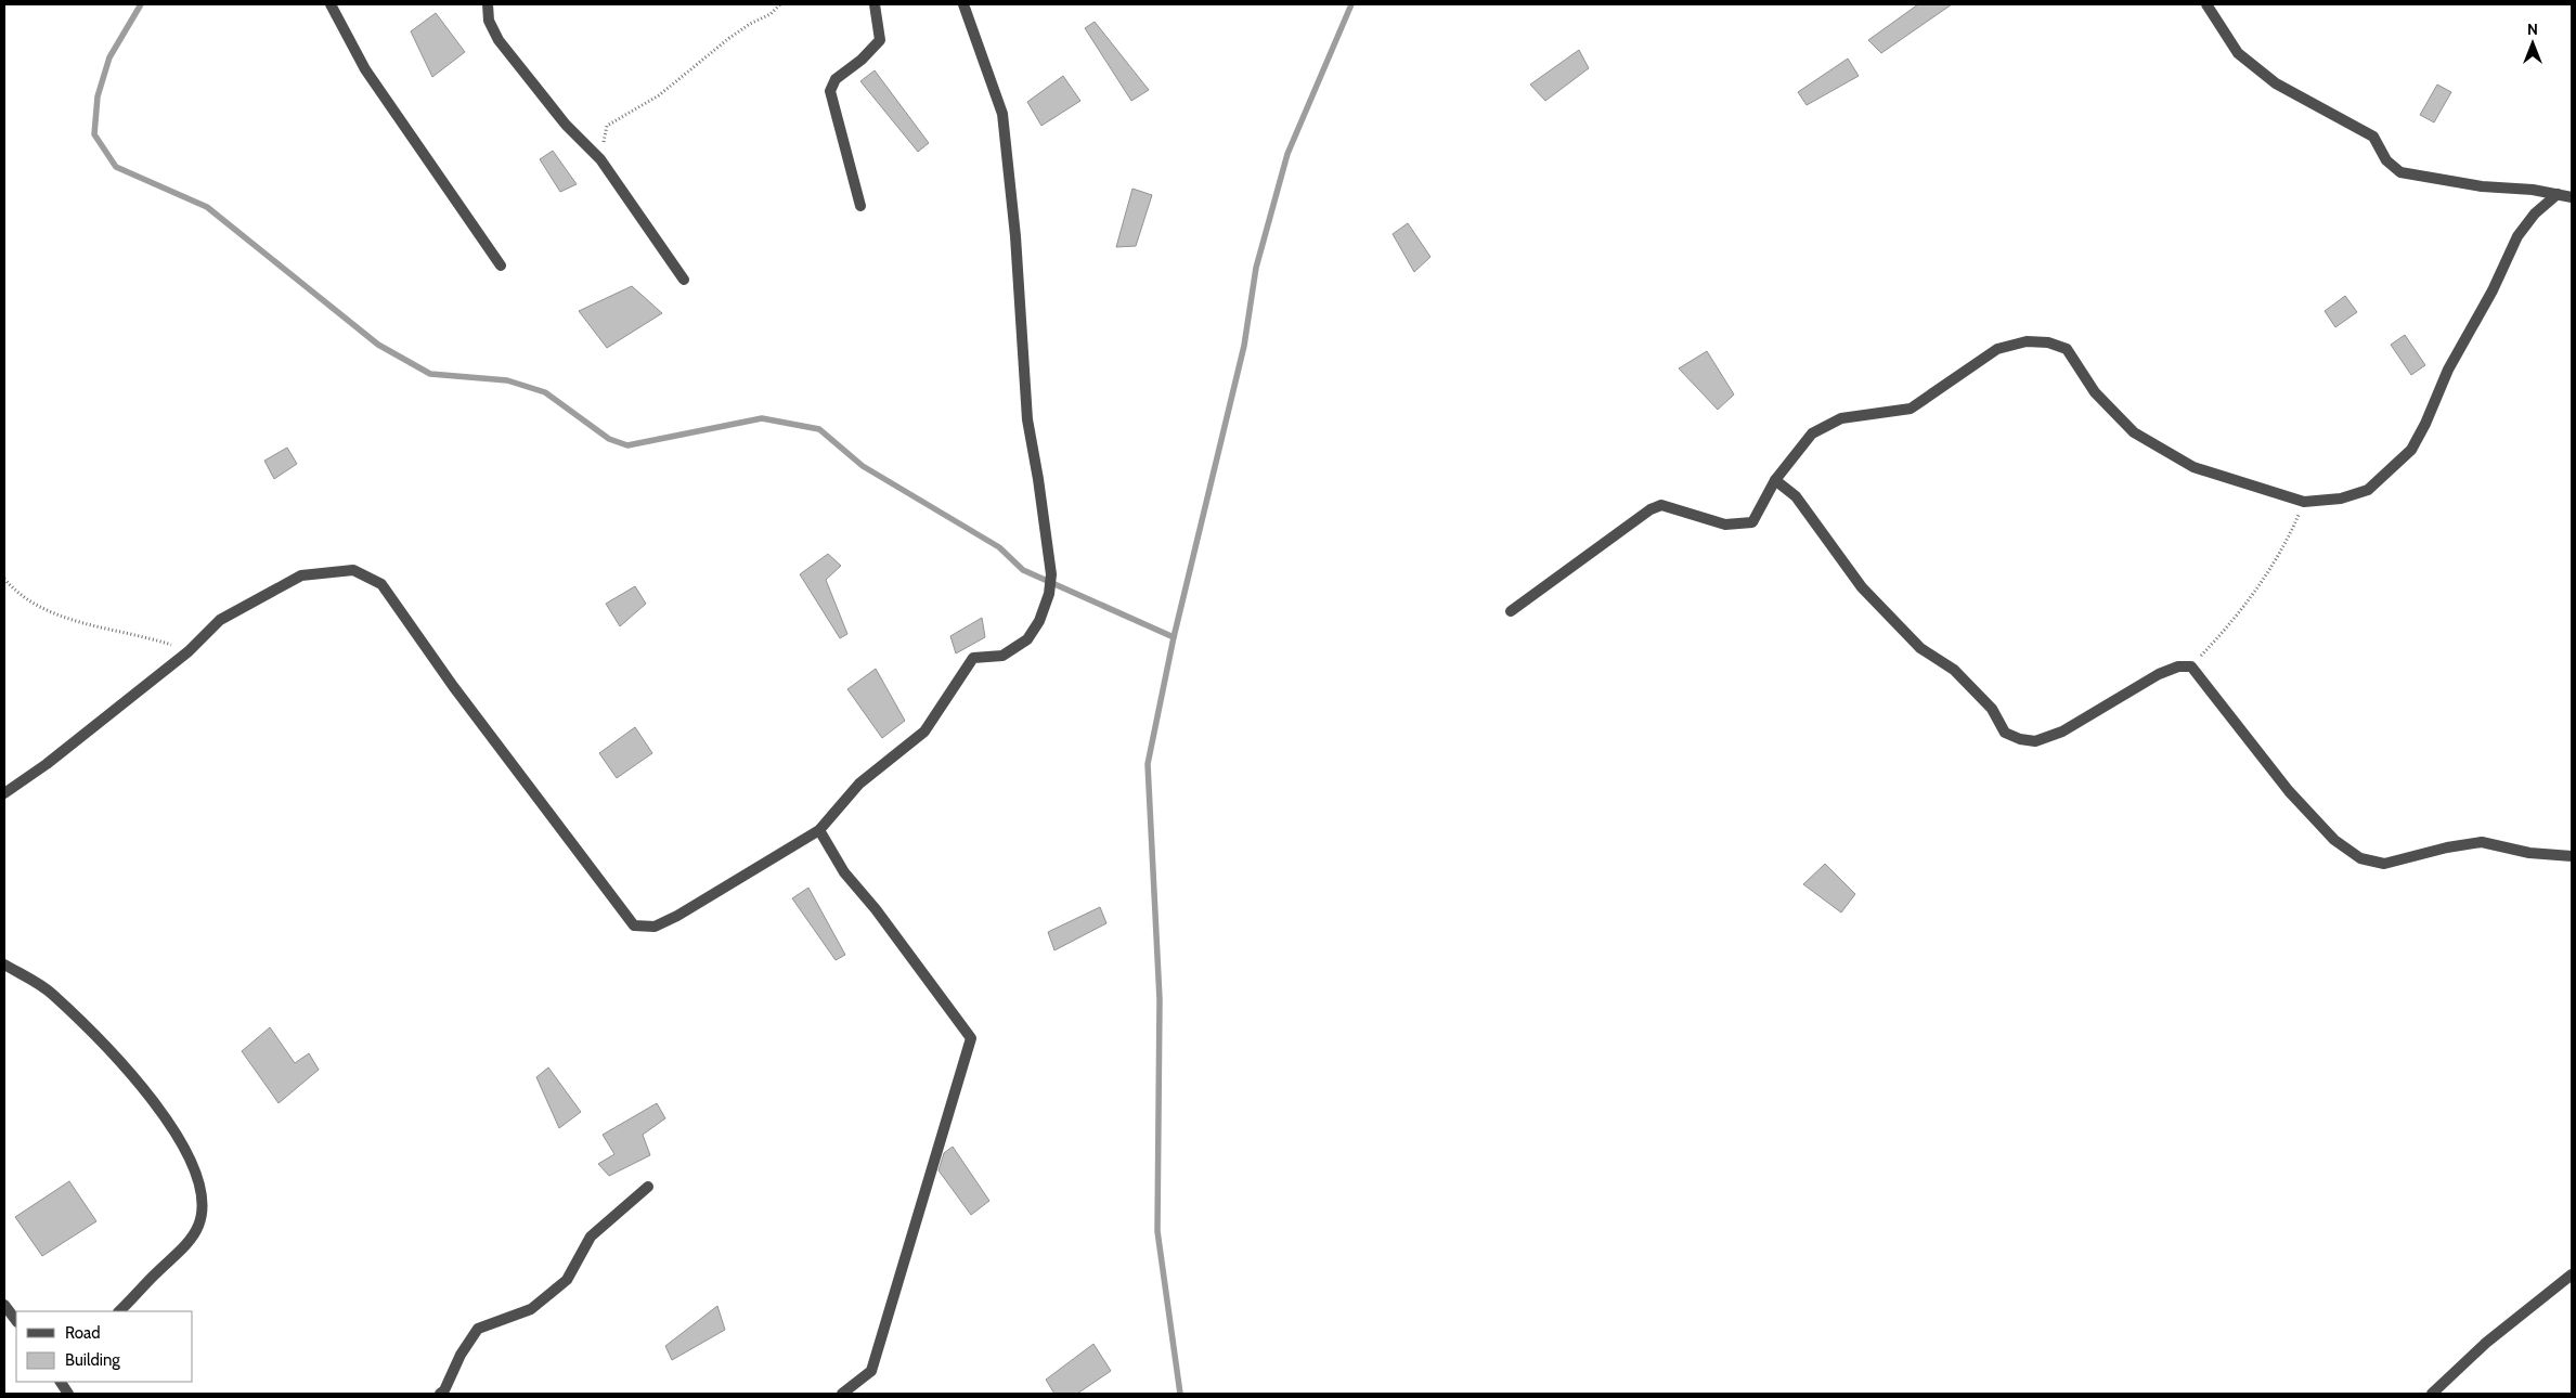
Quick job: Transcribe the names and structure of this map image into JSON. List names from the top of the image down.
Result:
{
  "legend": ["Road", "Building"],
  "north": "top"
}
